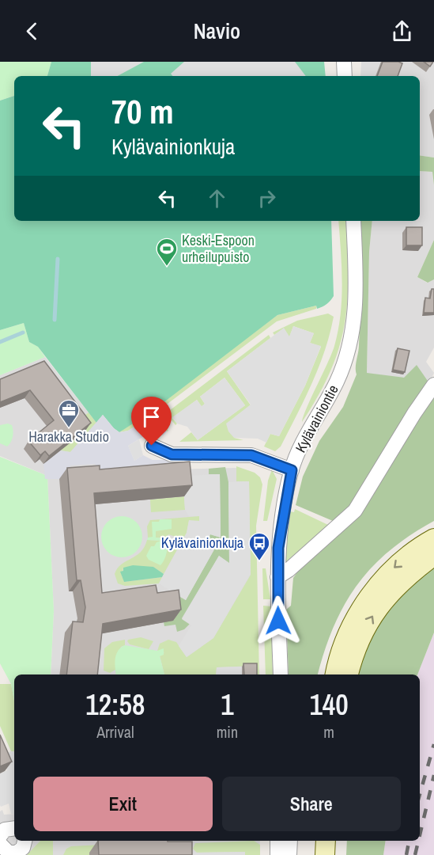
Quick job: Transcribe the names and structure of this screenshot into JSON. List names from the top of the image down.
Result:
{
  "streets": {
    "street": ["Kylävainiontie"]
  },
  "places": {
    "sports": ["Keski-Espoon urheilupuisto"],
    "office": ["Harakka Studio"],
    "bus stop": ["Kylävainionkuja"]
  },
  "page": {
    "header": "Navio",
    "turn": ["70 m", "Kylävainionkuja"],
    "eta": [
      "12:58",
      "Arrival",
      "1",
      "min",
      "140",
      "m"
    ],
    "buttons": ["Exit", "Share"]
  }
}
